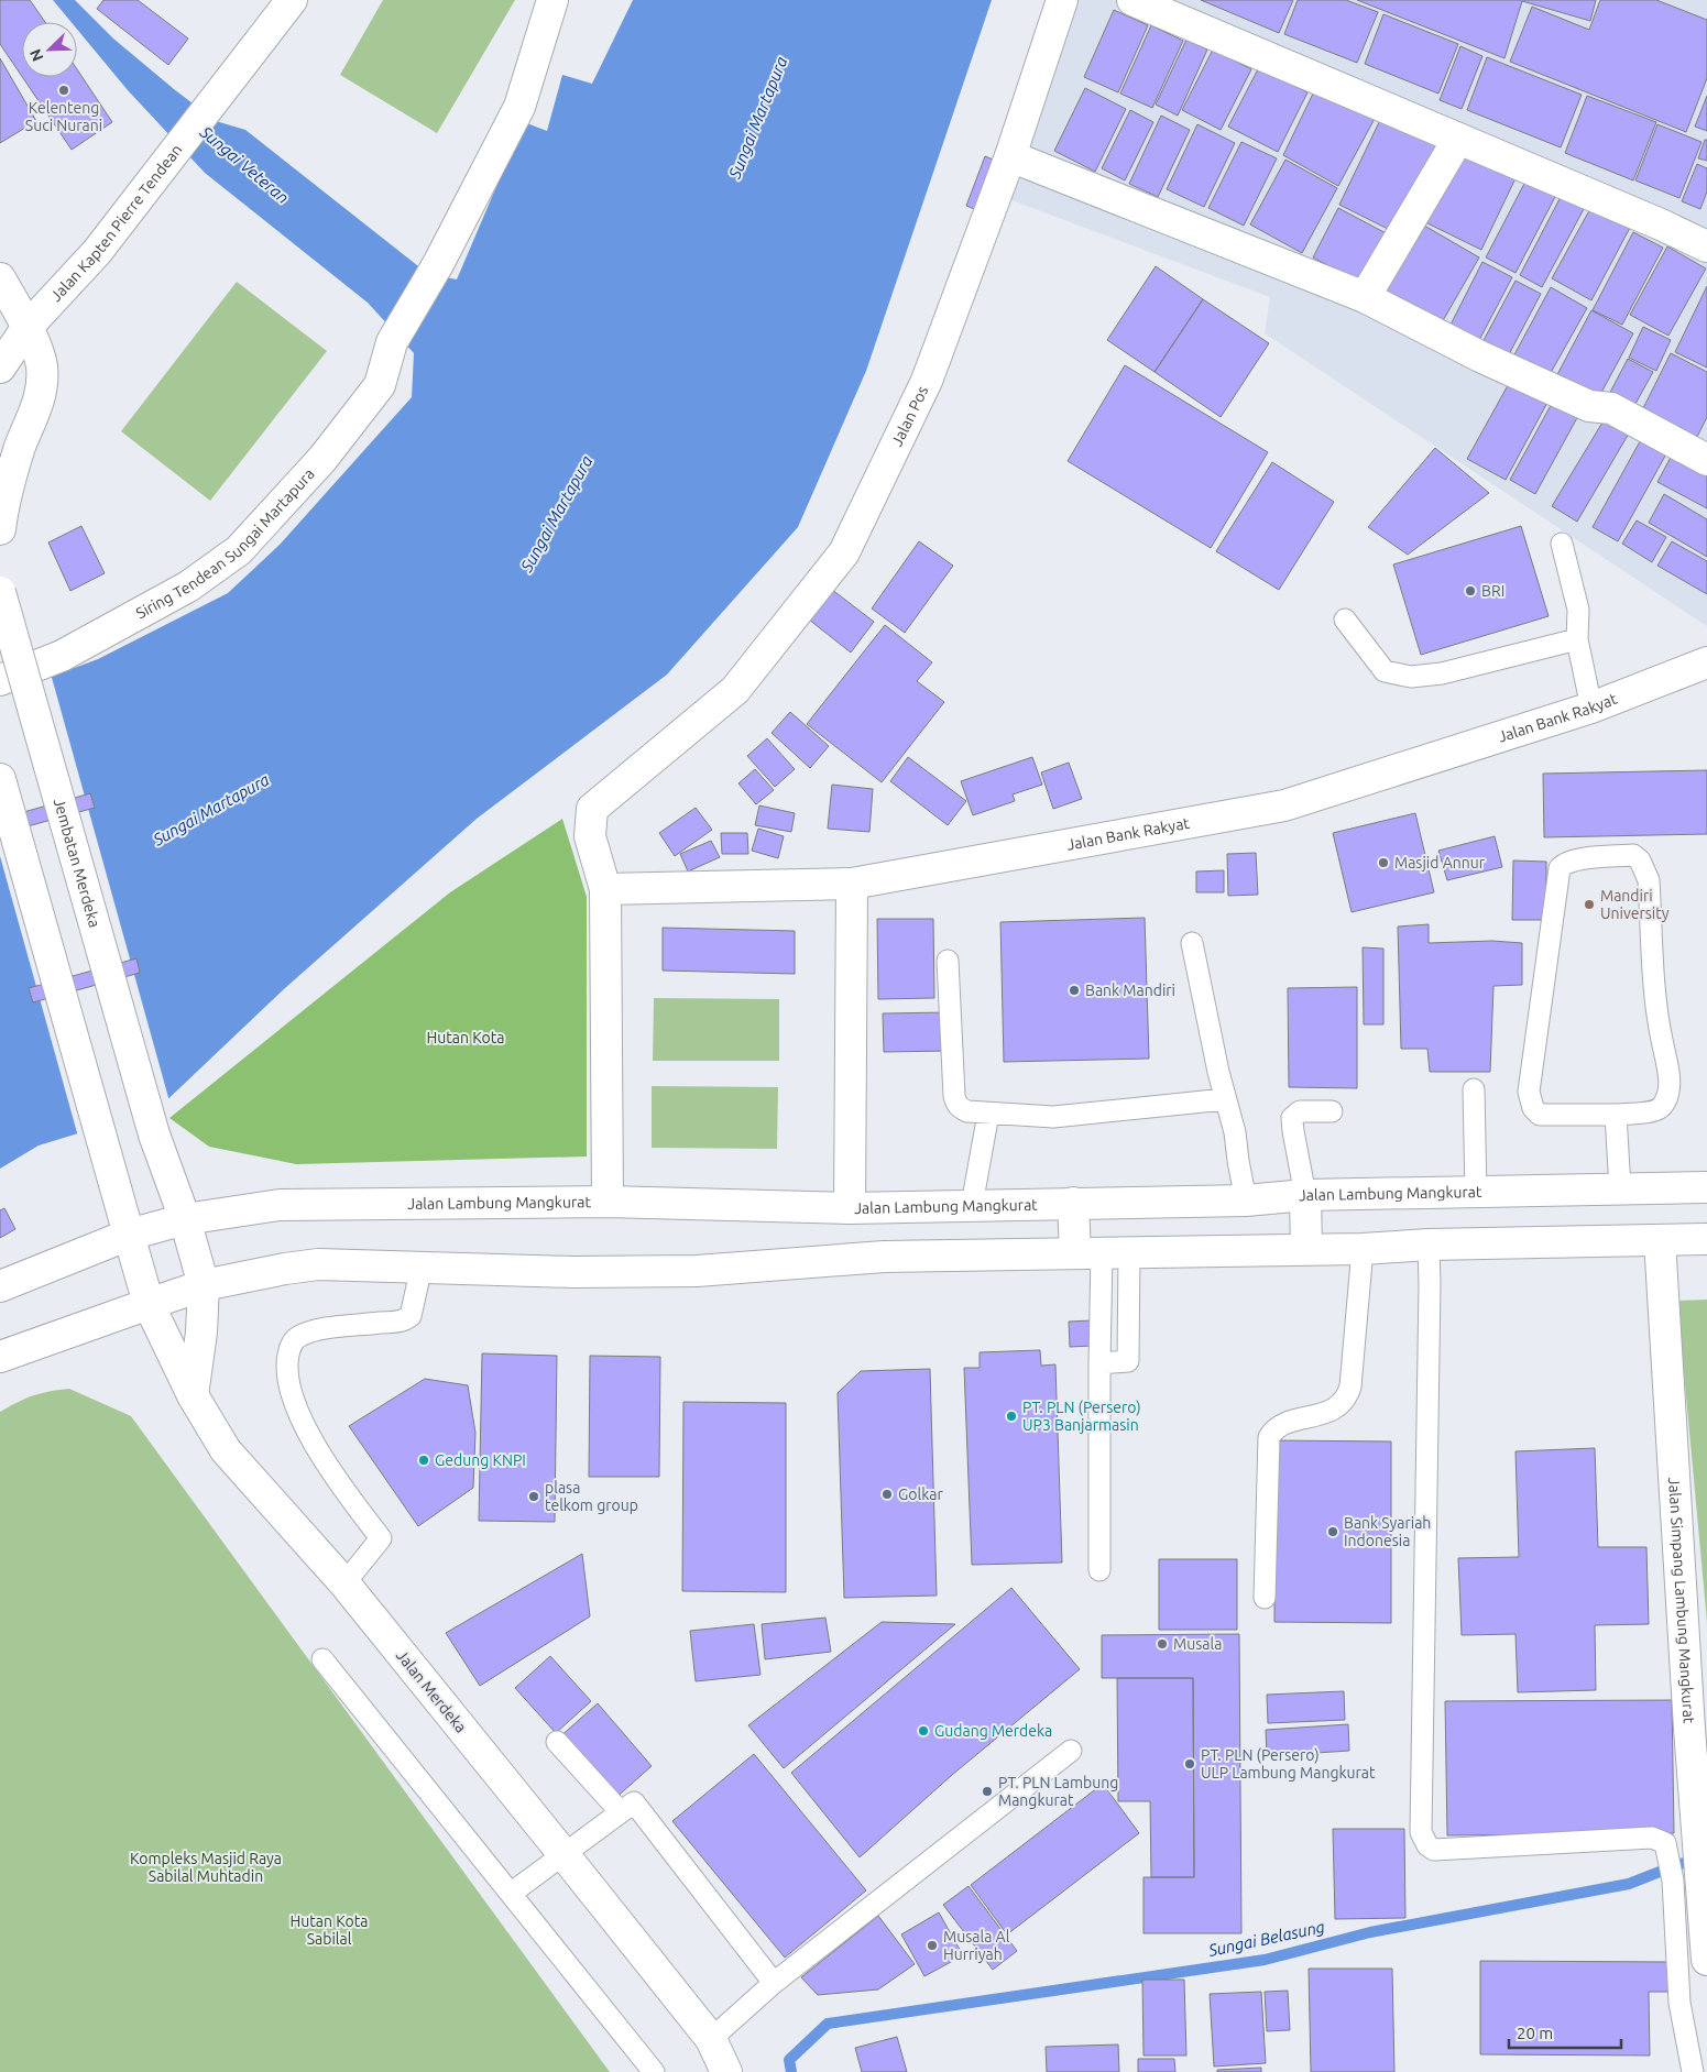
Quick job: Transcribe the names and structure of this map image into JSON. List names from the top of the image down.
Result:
{
  "streets": {
    "main road": [
      "Jalan Kapten Pierre Tendean",
      "Jalan Pos",
      "Siring Tendean Sungai Martapura",
      "Jalan Bank Rakyat",
      "Jembatan Merdeka",
      "Jalan Lambung Mangkurat",
      "Jalan Simpang Lambung Mangkurat",
      "Jalan Merdeka"
    ]
  },
  "crossings": [
    ["Jalan Pos", "Jalan Bank Rakyat"],
    ["Jalan Pos", "Jalan Lambung Mangkurat"],
    ["Jembatan Merdeka", "Jalan Lambung Mangkurat"],
    ["Jalan Lambung Mangkurat", "Jalan Merdeka"]
  ],
  "water": ["Sungai Martapura", "Sungai Veteran", "Sungai Belasung"],
  "parks": ["Hutan Kota", "Kompleks Masjid Raya Sabilal Muhtadin", "Hutan Kota Sabilal"],
  "places": [
    "Kelenteng Suci Nurani",
    "BRI",
    "Masjid Annur",
    "Mandiri University",
    "Bank Mandiri",
    "PT. PLN (Persero) UP3 Banjarmasin",
    "Gedung KNPI",
    "Golkar",
    "plasa telkom group",
    "Bank Syariah Indonesia",
    "Musala",
    "Gudang Merdeka",
    "PT. PLN (Persero) ULP Lambung Mangkurat",
    "PT. PLN Lambung Mangkurat",
    "Musala Al Hurriyah"
  ],
  "scale_bar": "20 m",
  "north": "bottom left"
}
